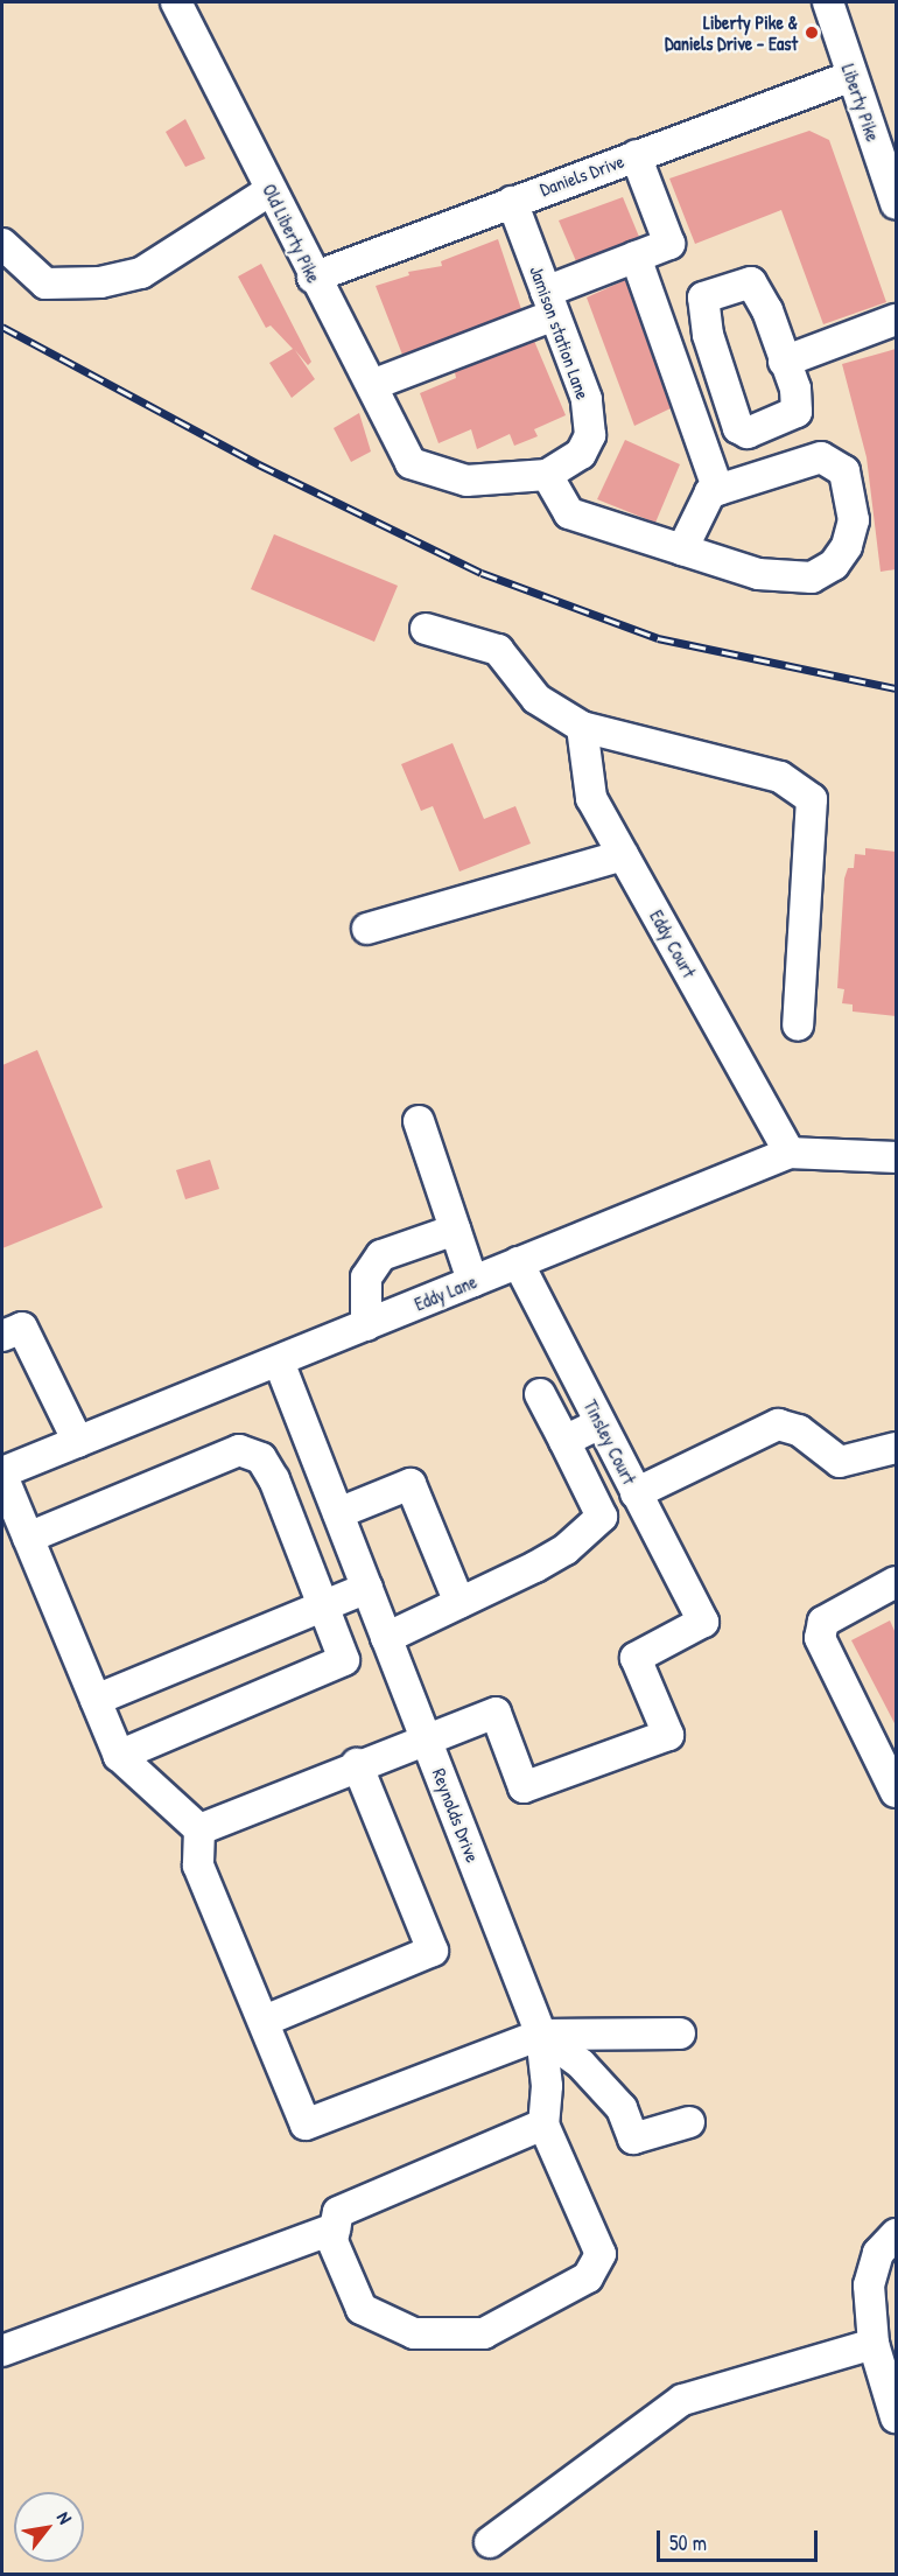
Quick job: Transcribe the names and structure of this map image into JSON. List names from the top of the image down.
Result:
{
  "streets": {
    "street": [
      "Liberty Pike",
      "Daniels Drive",
      "Old Liberty Pike",
      "Jamison station Lane",
      "Eddy Court",
      "Eddy Lane",
      "Tinsley Court",
      "Reynolds Drive"
    ]
  },
  "crossings": [
    ["Liberty Pike", "Daniels Drive"],
    ["Daniels Drive", "Old Liberty Pike"],
    ["Daniels Drive", "Jamison station Lane"],
    ["Old Liberty Pike", "Jamison station Lane"],
    ["Eddy Court", "Eddy Lane"],
    ["Eddy Lane", "Tinsley Court"],
    ["Eddy Lane", "Reynolds Drive"],
    ["Tinsley Court", "Reynolds Drive"]
  ],
  "places": ["Liberty Pike & Daniels Drive - East"],
  "scale_bar": "50 m",
  "north": "top right"
}
